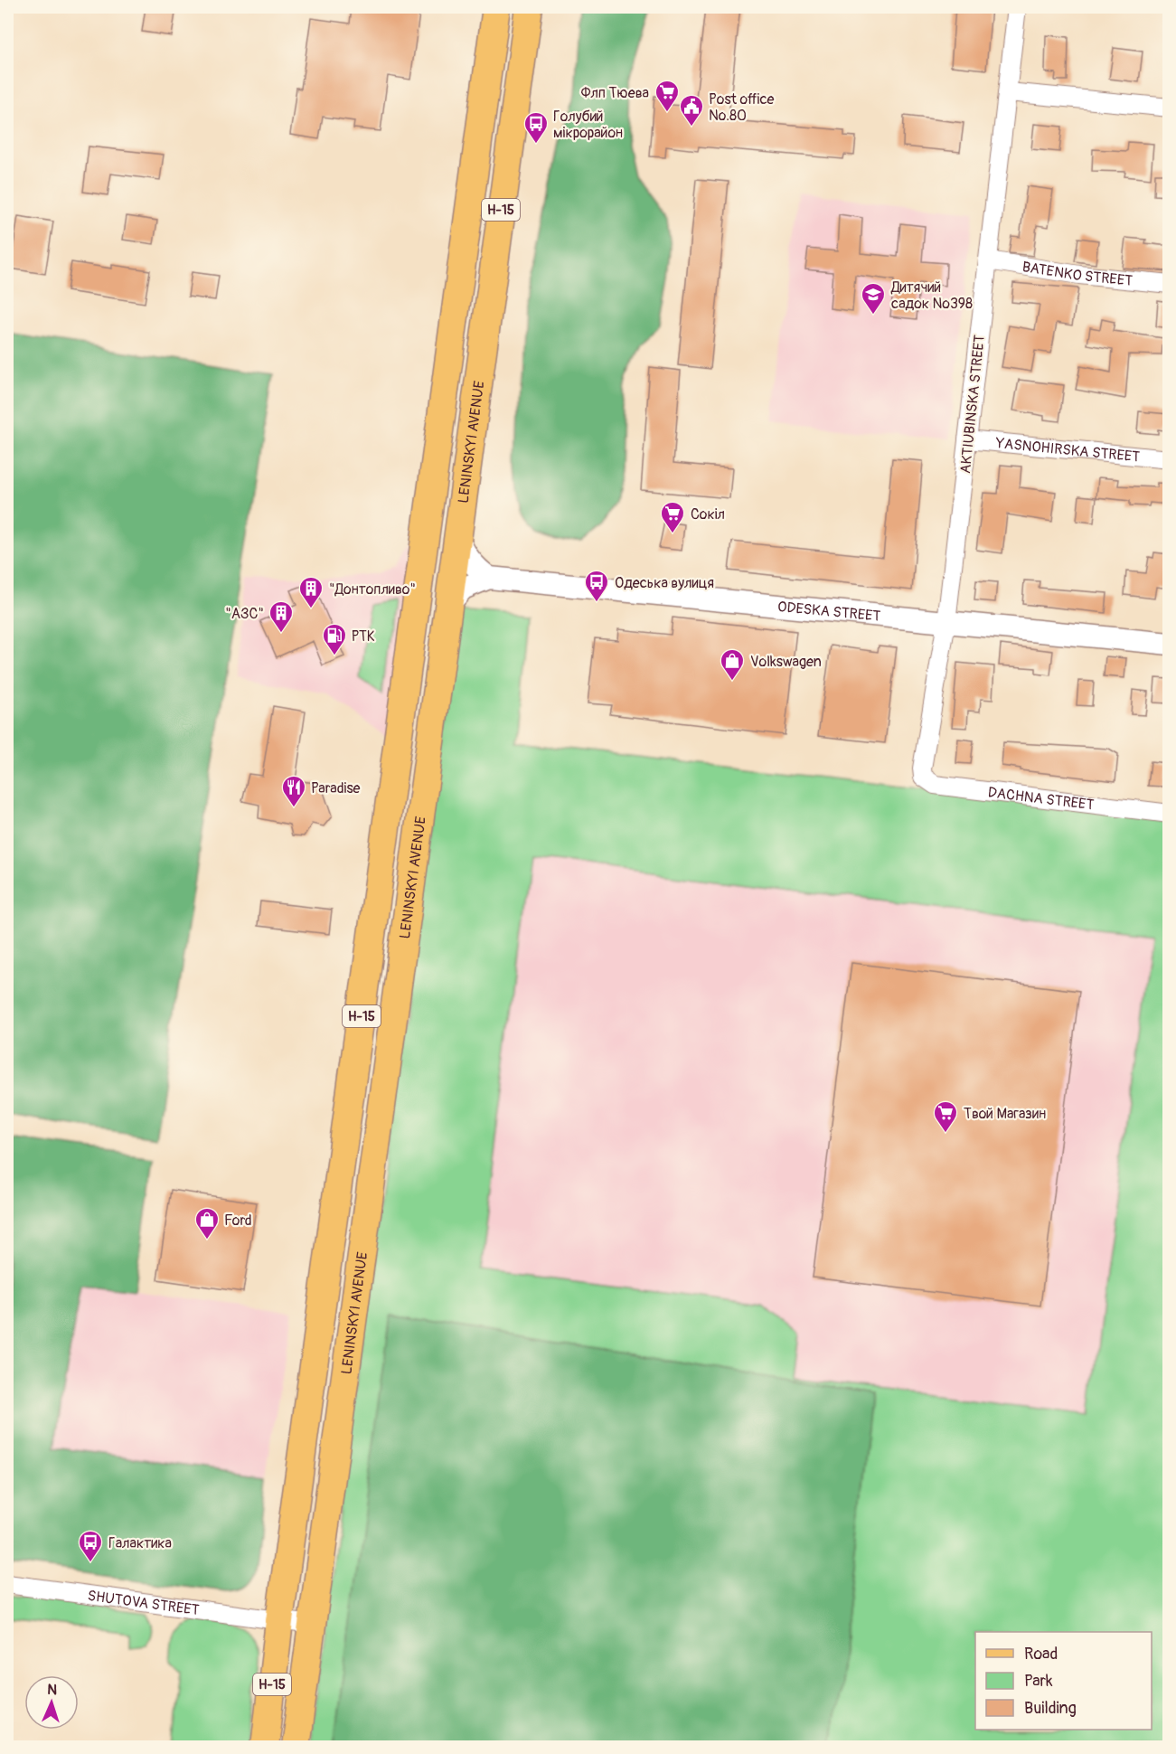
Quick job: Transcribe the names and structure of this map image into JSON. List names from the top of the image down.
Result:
{
  "streets": {
    "main road": ["Н-15", "LENINSKYI AVENUE"],
    "street": [
      "BATENKO STREET",
      "AKTIUBINSKA STREET",
      "YASNOHIRSKA STREET",
      "ODESKA STREET",
      "DACHNA STREET",
      "SHUTOVA STREET"
    ]
  },
  "crossings": [
    ["BATENKO STREET", "AKTIUBINSKA STREET"],
    ["AKTIUBINSKA STREET", "YASNOHIRSKA STREET"],
    ["AKTIUBINSKA STREET", "ODESKA STREET"],
    ["AKTIUBINSKA STREET", "DACHNA STREET"],
    ["LENINSKYI AVENUE", "ODESKA STREET"],
    ["LENINSKYI AVENUE", "SHUTOVA STREET"]
  ],
  "places": {
    "supermarket": ["Флп Тюева", "Сокіл", "Твой Магазин"],
    "public building": ["Post office No.80"],
    "bus stop": ["Голубий мікрорайон", "Одеська вулиця", "Галактика"],
    "school or university": ["Дитячий садок №398"],
    "building": ["\"Донтопливо\"", "\"АЗС\""],
    "fuel station": ["РТК"],
    "shop": ["Volkswagen", "Ford"],
    "restaurant": ["Paradise"]
  },
  "legend": ["Road", "Park", "Building"],
  "north": "top"
}
